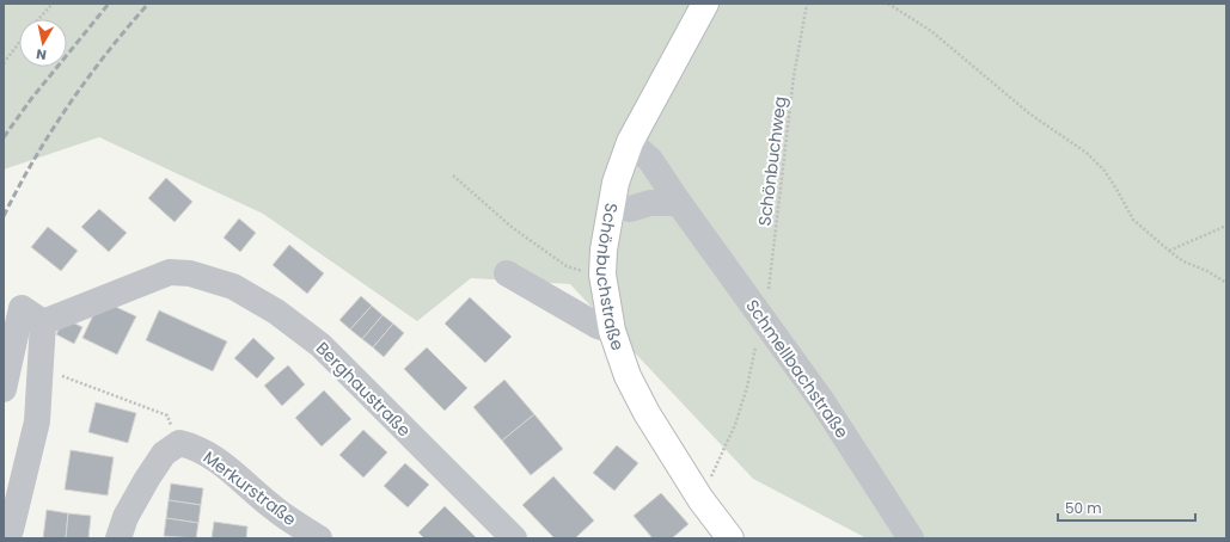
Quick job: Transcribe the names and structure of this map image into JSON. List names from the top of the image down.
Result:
{
  "streets": {
    "main road": ["Schönbuchstraße"],
    "street": ["Schmellbachstraße", "Berghaustraße", "Merkurstraße"],
    "path": ["Schönbuchweg"]
  },
  "crossings": [
    ["Schönbuchweg", "Schmellbachstraße"],
    ["Schönbuchstraße", "Schmellbachstraße"]
  ],
  "scale_bar": "50 m",
  "north": "bottom"
}
